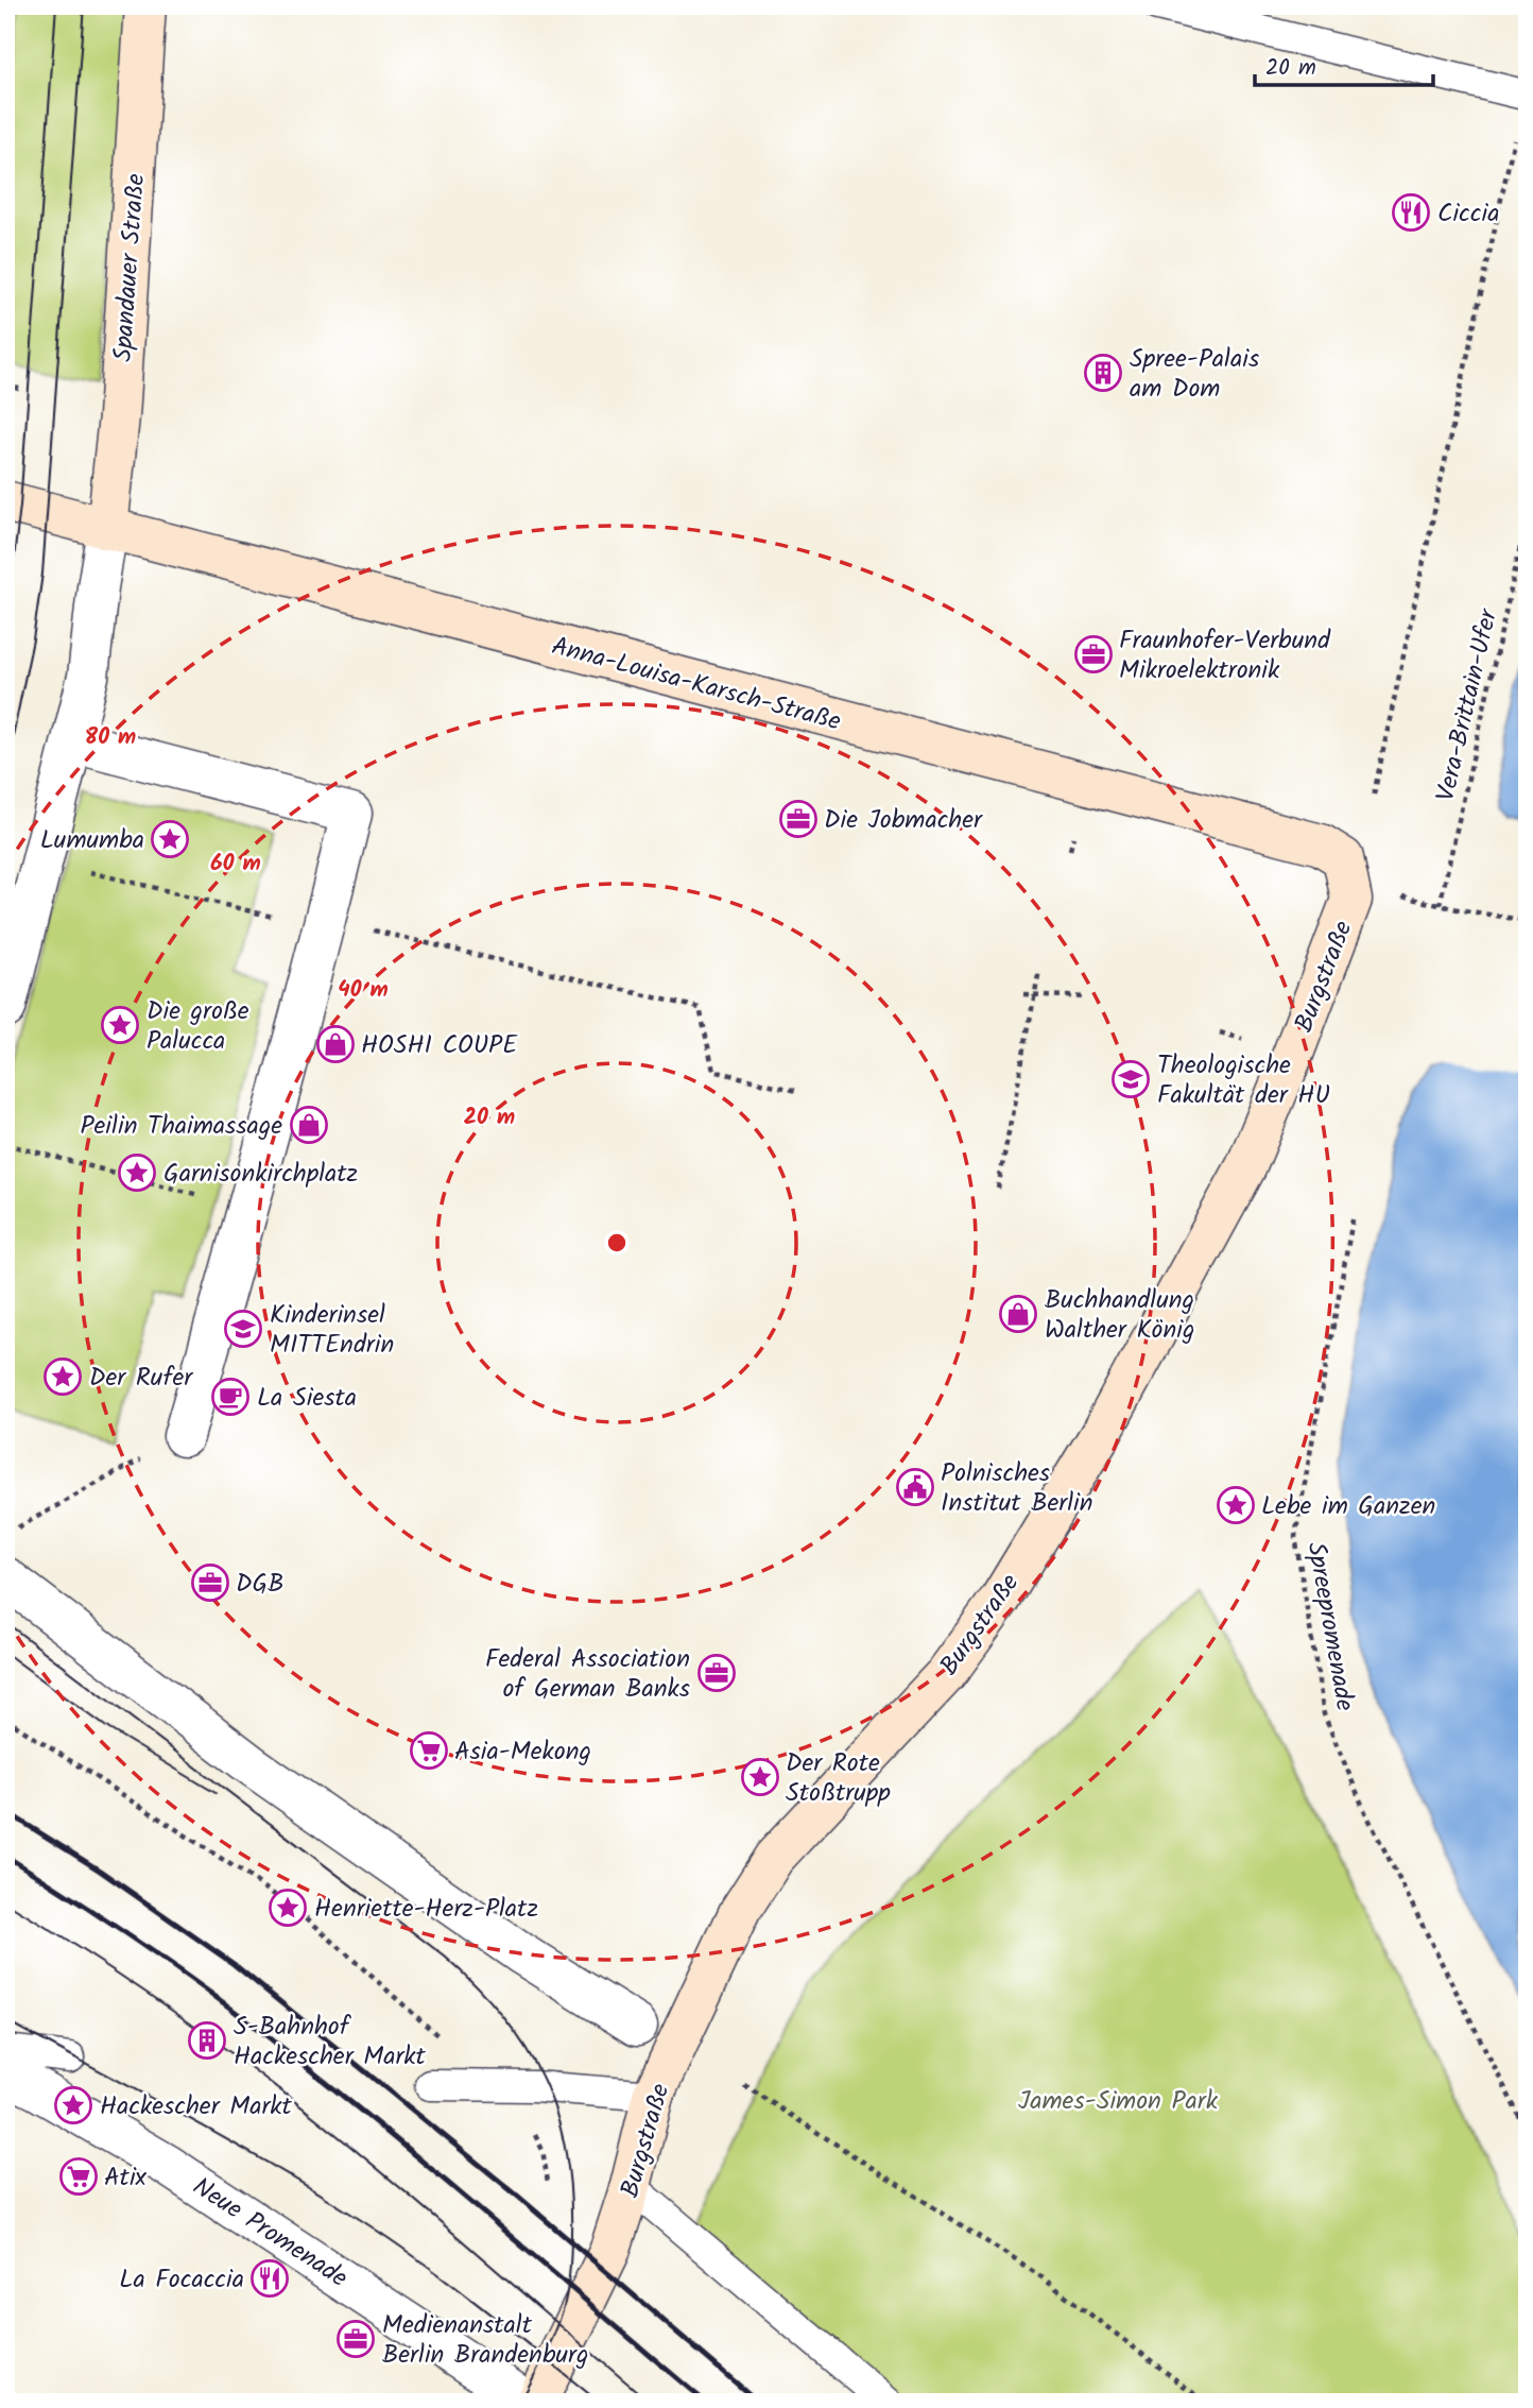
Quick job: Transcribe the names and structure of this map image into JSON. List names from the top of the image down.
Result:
{
  "streets": {
    "street": [
      "Spandauer Straße",
      "Anna-Louisa-Karsch-Straße",
      "Burgstraße",
      "Neue Promenade"
    ],
    "path": ["Vera-Brittain-Ufer", "Spreepromenade"]
  },
  "crossings": [
    ["Spandauer Straße", "Anna-Louisa-Karsch-Straße"],
    ["Anna-Louisa-Karsch-Straße", "Burgstraße"]
  ],
  "parks": ["James-Simon Park"],
  "places": {
    "restaurant": ["Ciccia", "La Focaccia"],
    "building": ["Spree-Palais am Dom", "S-Bahnhof Hackescher Markt"],
    "office": [
      "Fraunhofer-Verbund Mikroelektronik",
      "Die Jobmacher",
      "DGB",
      "Federal Association of German Banks",
      "Medienanstalt Berlin Brandenburg"
    ],
    "place": [
      "Lumumba",
      "Die große Palucca",
      "Garnisonkirchplatz",
      "Der Rufer",
      "Lebe im Ganzen",
      "Der Rote Stoßtrupp",
      "Henriette-Herz-Platz",
      "Hackescher Markt"
    ],
    "shop": ["HOSHI COUPE", "Peilin Thaimassage", "Buchhandlung Walther König"],
    "school or university": ["Theologische Fakultät der HU", "Kinderinsel MITTEndrin"],
    "cafe": ["La Siesta"],
    "public building": ["Polnisches Institut Berlin"],
    "supermarket": ["Asia-Mekong", "Atix"]
  },
  "scale_bar": "20 m",
  "rings": [
    "80 m",
    "60 m",
    "40 m",
    "20 m"
  ]
}
